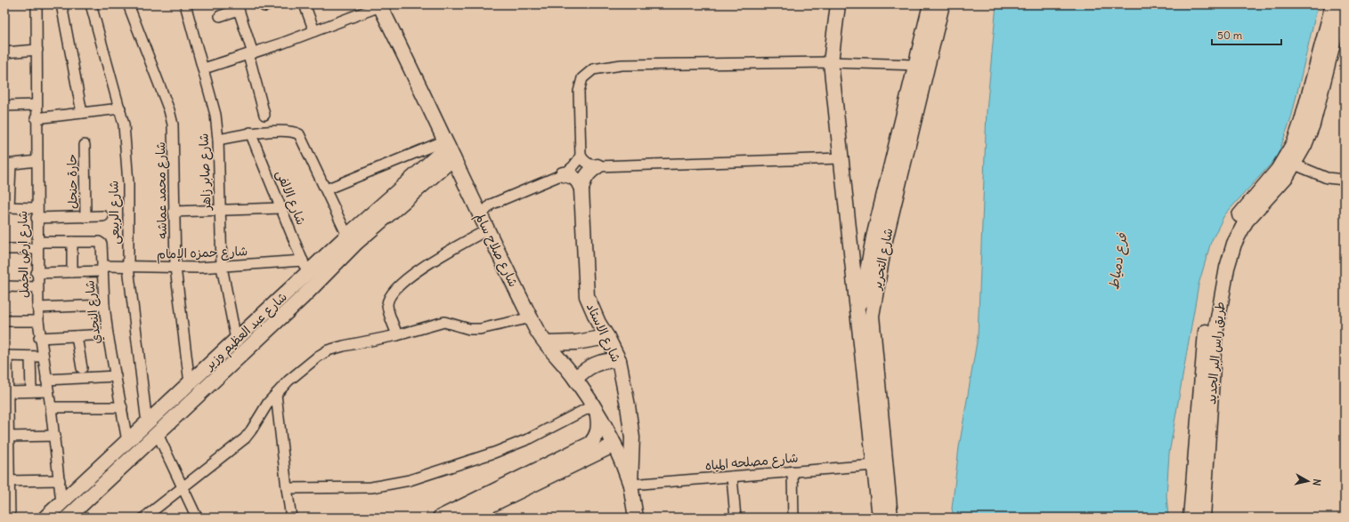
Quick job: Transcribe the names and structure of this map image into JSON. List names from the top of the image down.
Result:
{
  "streets": {
    "street": [
      "شارع صابر زاهر",
      "حارة حنجل",
      "شارع محمد عماشه",
      "شارع الالفى",
      "شارع الربيعى",
      "شارع صلاح سالم",
      "شارع حمزه الإمام",
      "شارع ارض الجمل",
      "شارع التحرير",
      "شارع النجدي",
      "شارع عبد العظيم وزير",
      "شارع الاستاد",
      "طريق راس البر الجديد",
      "شارع مصلحه المياه"
    ]
  },
  "crossings": [
    ["شارع صابر زاهر", "شارع حمزه الإمام"],
    ["شارع صابر زاهر", "شارع عبد العظيم وزير"],
    ["حارة حنجل", "شارع ارض الجمل"],
    ["شارع محمد عماشه", "شارع حمزه الإمام"],
    ["شارع محمد عماشه", "شارع عبد العظيم وزير"],
    ["شارع الالفى", "شارع حمزه الإمام"],
    ["شارع الالفى", "شارع عبد العظيم وزير"],
    ["شارع الربيعى", "شارع حمزه الإمام"],
    ["شارع الربيعى", "شارع عبد العظيم وزير"],
    ["شارع صلاح سالم", "شارع عبد العظيم وزير"],
    ["شارع صلاح سالم", "شارع الاستاد"],
    ["شارع صلاح سالم", "شارع مصلحه المياه"],
    ["شارع حمزه الإمام", "شارع ارض الجمل"],
    ["شارع حمزه الإمام", "شارع النجدي"],
    ["شارع حمزه الإمام", "شارع عبد العظيم وزير"],
    ["شارع ارض الجمل", "شارع النجدي"],
    ["شارع ارض الجمل", "شارع عبد العظيم وزير"],
    ["شارع التحرير", "شارع مصلحه المياه"],
    ["شارع النجدي", "شارع عبد العظيم وزير"],
    ["شارع الاستاد", "شارع مصلحه المياه"]
  ],
  "water": ["فرع دمياط"],
  "scale_bar": "50 m",
  "north": "right"
}
